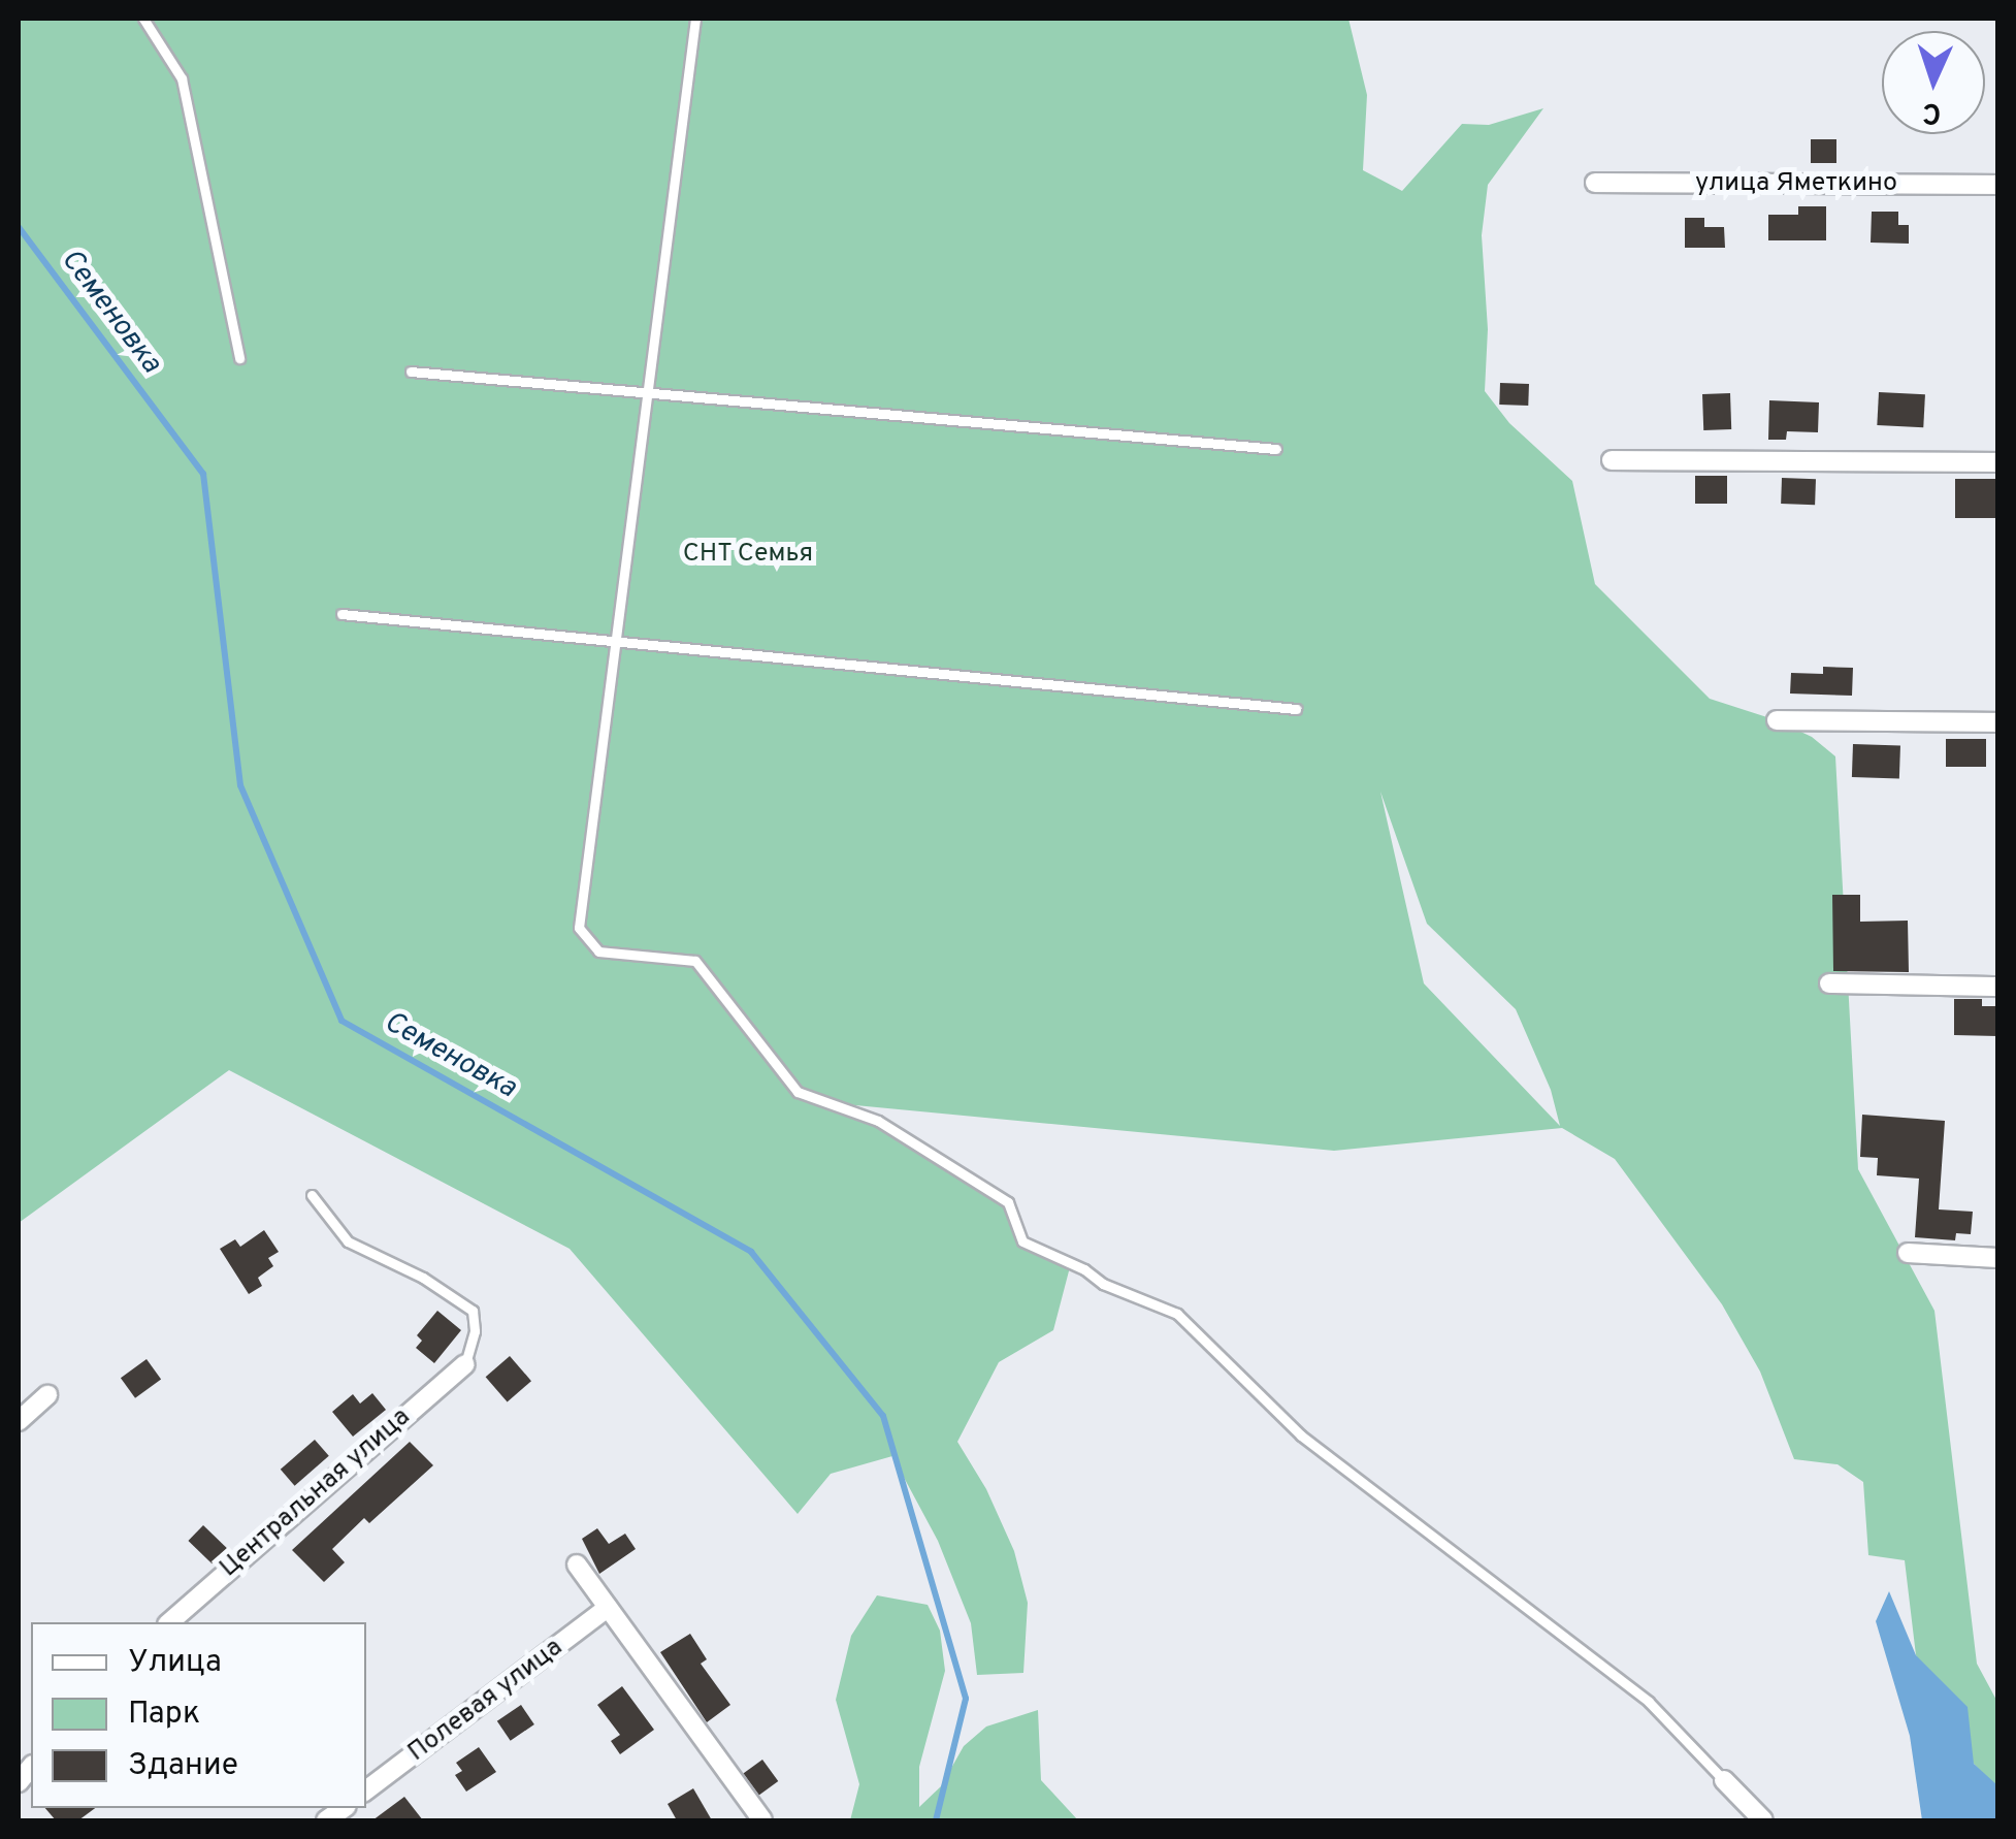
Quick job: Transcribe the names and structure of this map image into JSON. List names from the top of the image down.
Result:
{
  "streets": {
    "street": ["улица Яметкино", "Центральная улица", "Полевая улица"]
  },
  "water": ["Семеновка"],
  "parks": ["СНТ Семья"],
  "legend": ["Улица", "Парк", "Здание"],
  "north": "bottom"
}
